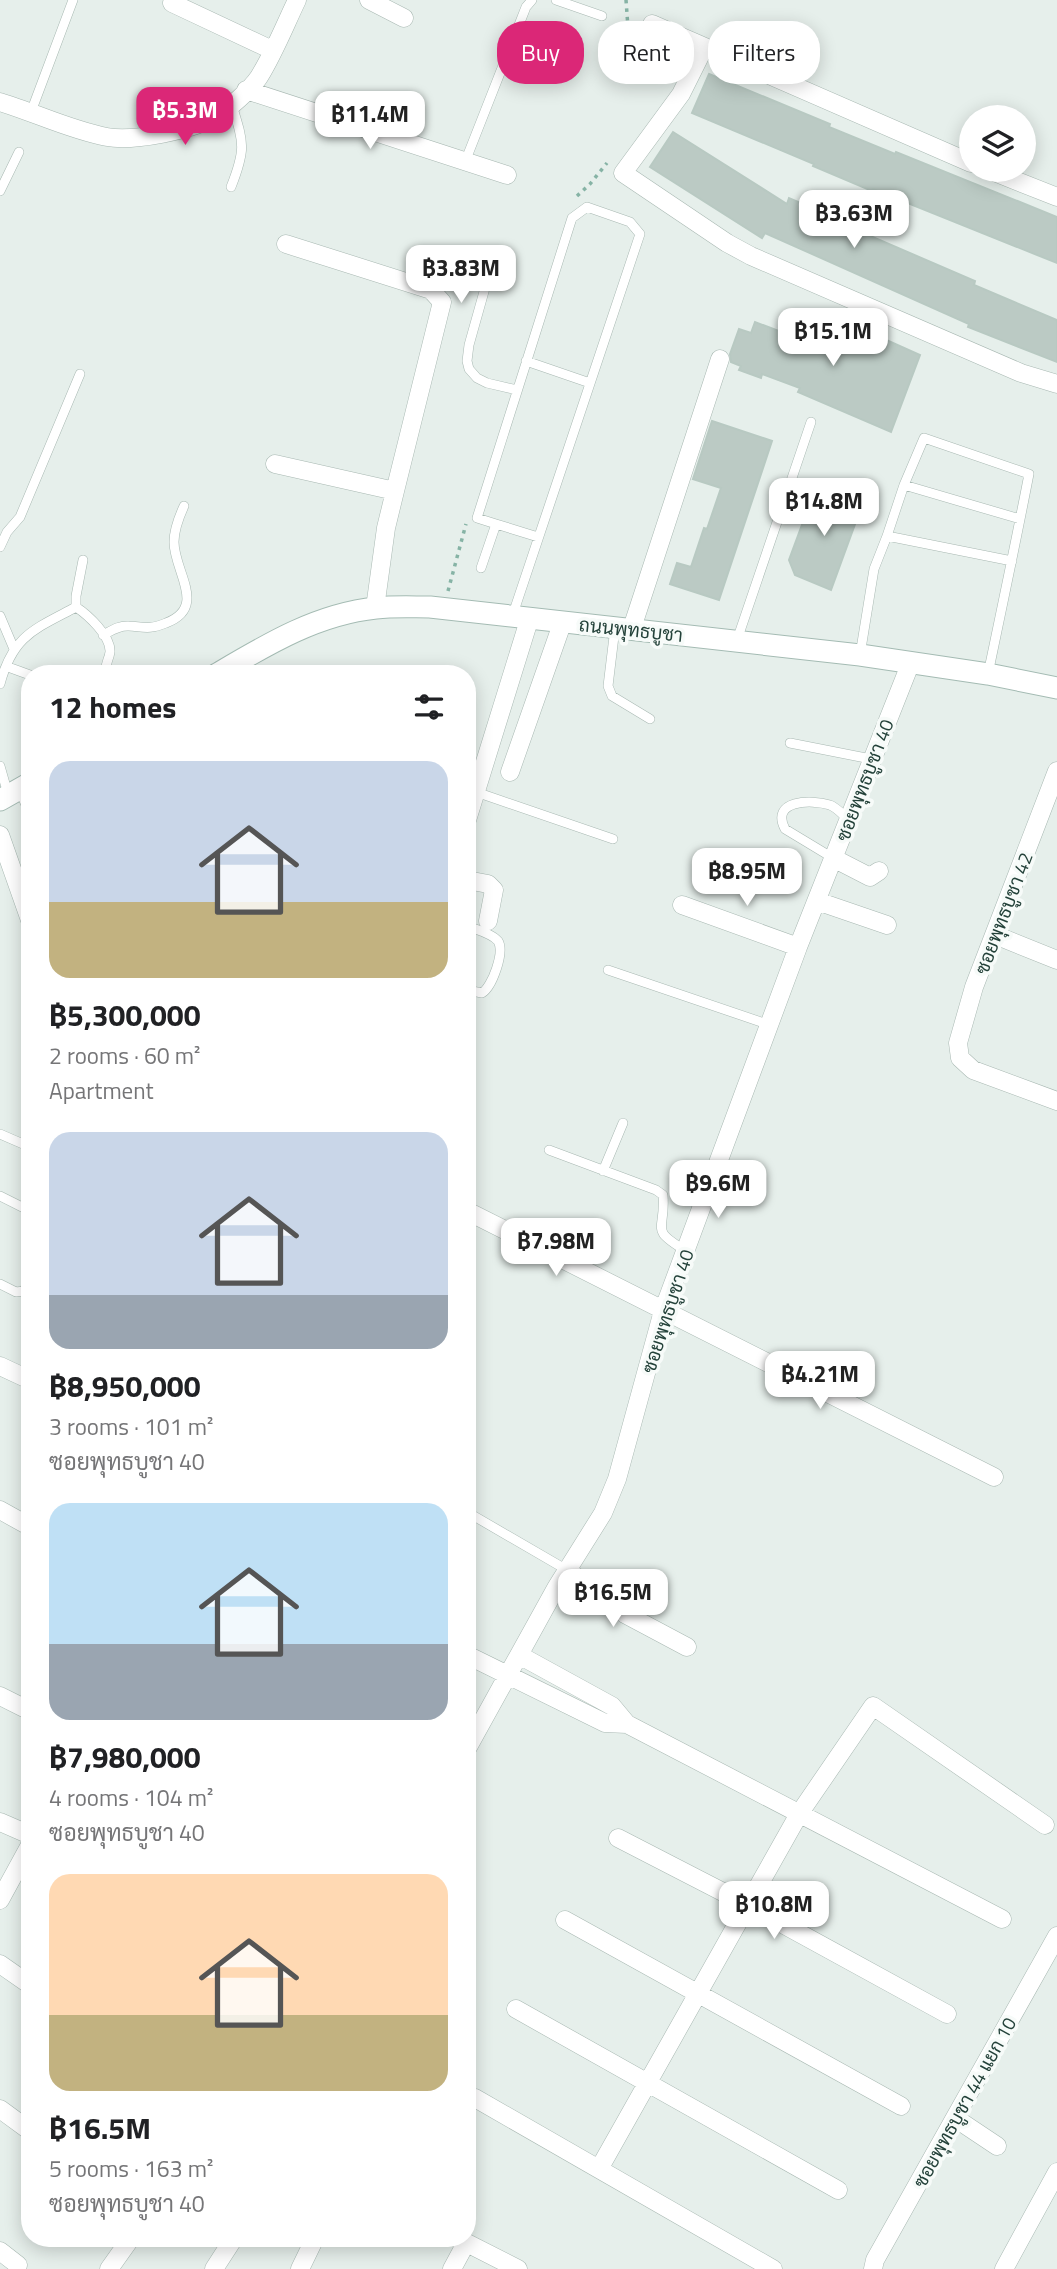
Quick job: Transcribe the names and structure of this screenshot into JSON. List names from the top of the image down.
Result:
{
  "streets": {
    "main road": ["ถนนพุทธบูชา"],
    "street": ["ซอยพุทธบูชา 40", "ซอยพุทธบูชา 42", "ซอยพุทธบูชา 44 แยก 10"]
  },
  "crossings": [
    ["ถนนพุทธบูชา", "ซอยพุทธบูชา 40"]
  ],
  "page": {
    "chip": ["Buy", "Rent", "Filters"],
    "price": [
      "฿5.3M",
      "฿11.4M",
      "฿3.63M",
      "฿3.83M",
      "฿15.1M",
      "฿14.8M",
      "฿8.95M",
      "฿9.6M",
      "฿7.98M",
      "฿4.21M",
      "฿16.5M",
      "฿10.8M"
    ],
    "heading": "12 homes",
    "list": [
      {
        "name": "฿5,300,000",
        "note": "2 rooms · 60 m² · Apartment"
      },
      {
        "name": "฿8,950,000",
        "note": "3 rooms · 101 m² · ซอยพุทธบูชา 40"
      },
      {
        "name": "฿7,980,000",
        "note": "4 rooms · 104 m² · ซอยพุทธบูชา 40"
      },
      {
        "name": "฿16.5M",
        "note": "5 rooms · 163 m² · ซอยพุทธบูชา 40"
      }
    ]
  }
}
